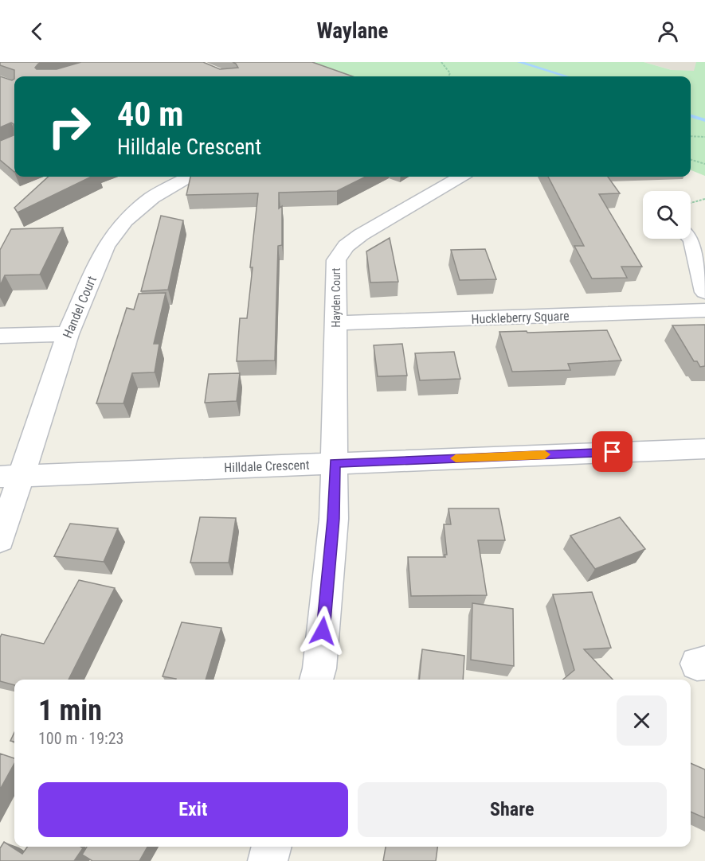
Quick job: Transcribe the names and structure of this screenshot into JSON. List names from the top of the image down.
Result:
{
  "streets": {
    "street": [
      "Hayden Court",
      "Handel Court",
      "Huckleberry Square",
      "Hilldale Crescent"
    ]
  },
  "crossings": [
    ["Hayden Court", "Huckleberry Square"],
    ["Hayden Court", "Hilldale Crescent"],
    ["Handel Court", "Hilldale Crescent"]
  ],
  "page": {
    "header": "Waylane",
    "turn": ["40 m", "Hilldale Crescent"],
    "heading": ["1 min", "100 m · 19:23"],
    "buttons": ["Exit", "Share"]
  }
}
